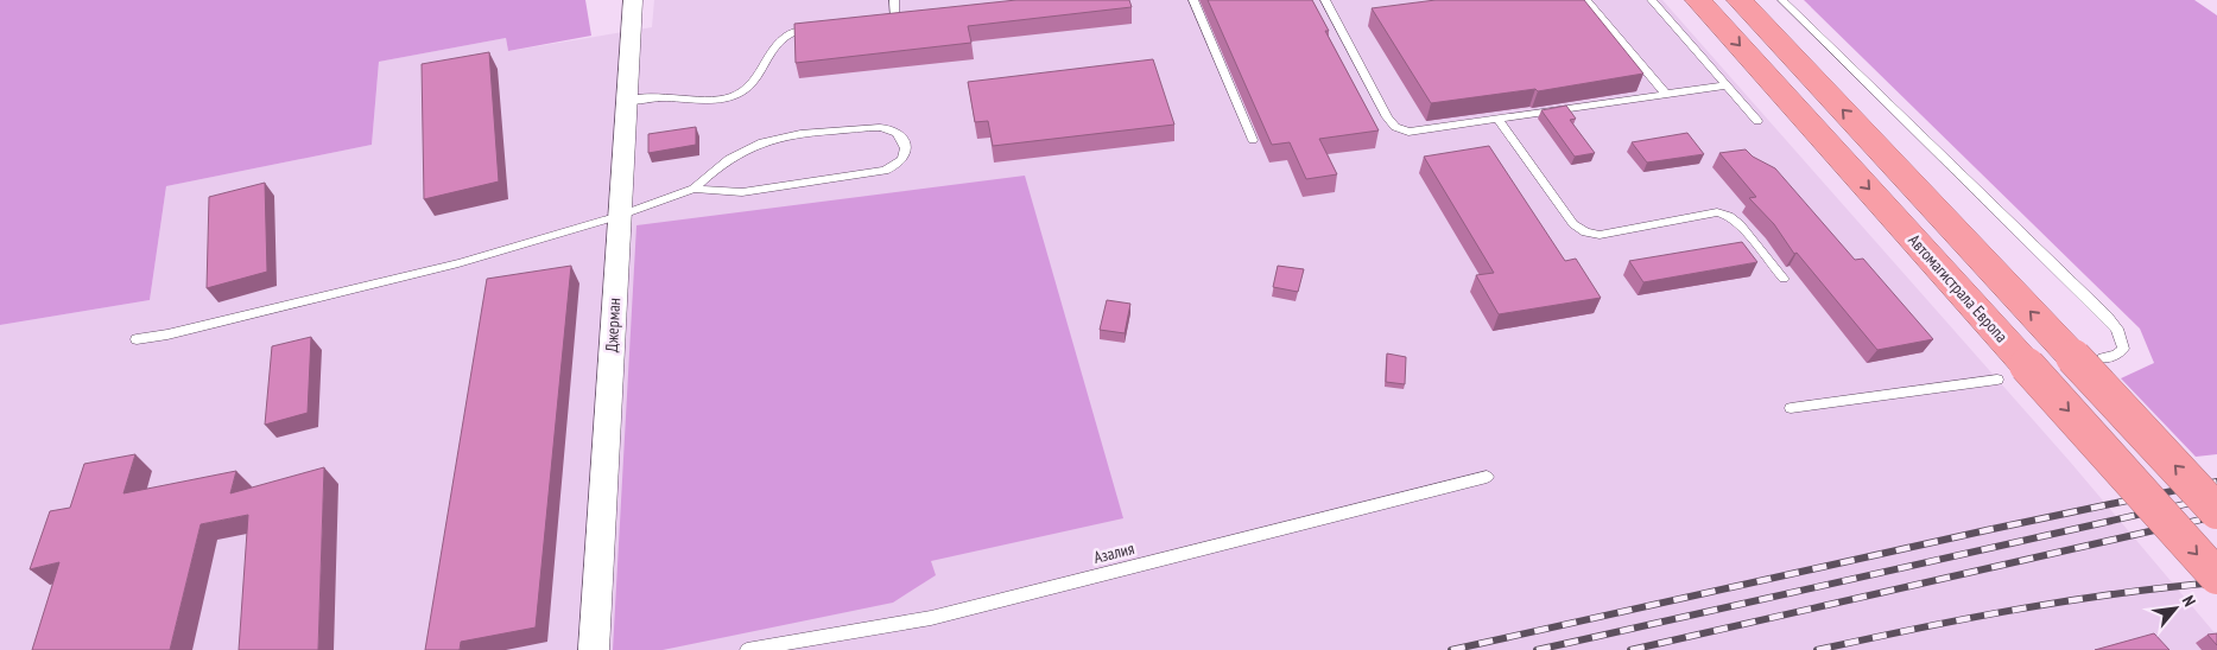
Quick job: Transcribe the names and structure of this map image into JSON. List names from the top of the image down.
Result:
{
  "streets": {
    "highway": ["Автомагистрала Европа"],
    "street": ["Джерман"],
    "lane": ["Азалия"]
  },
  "north": "top right"
}
